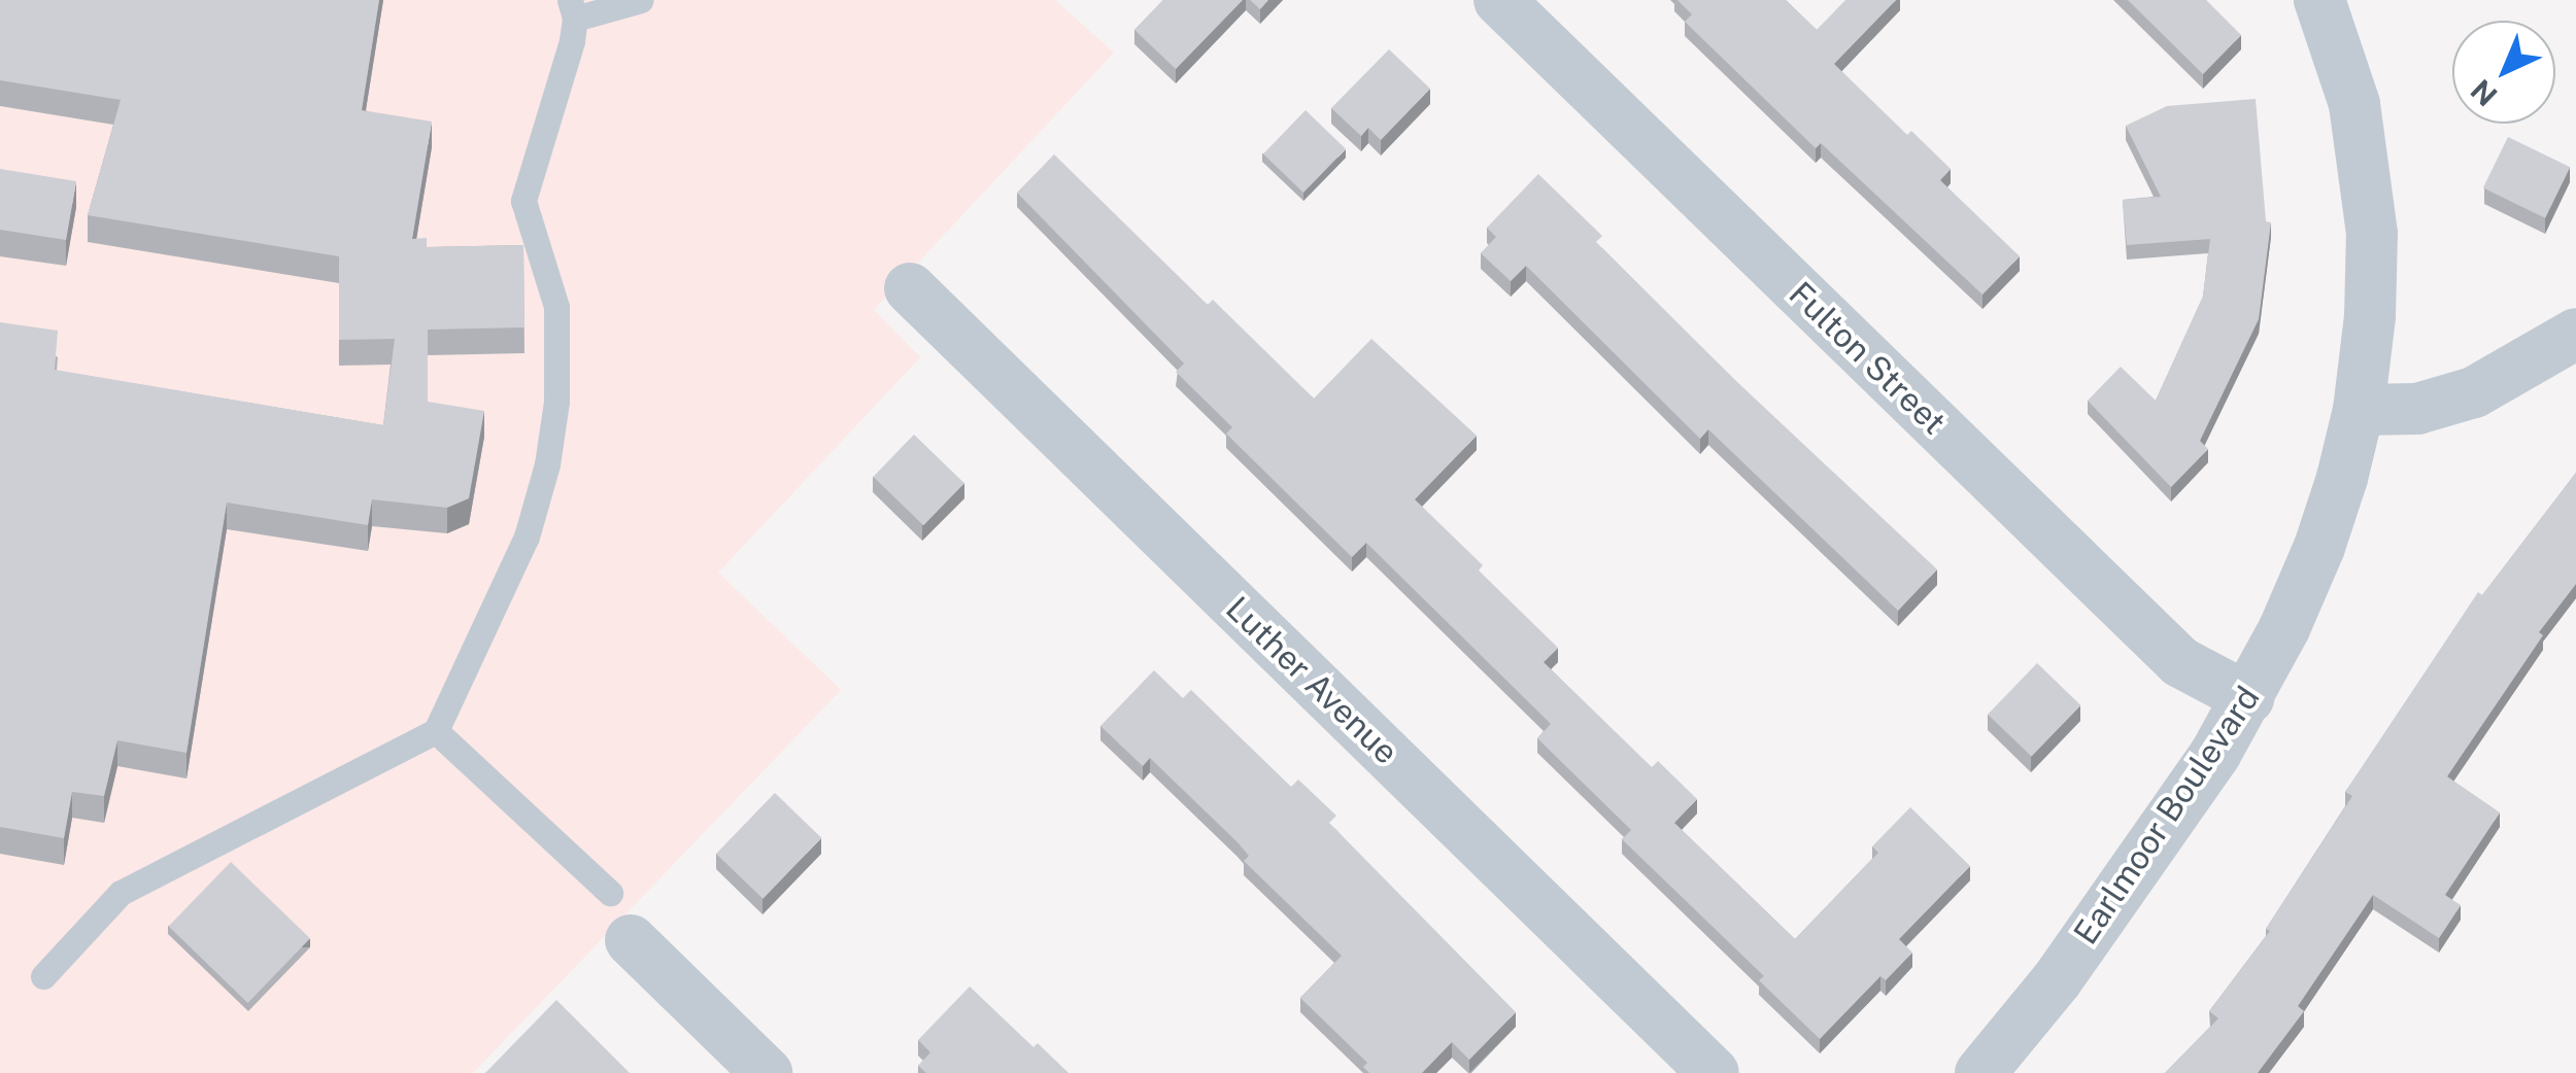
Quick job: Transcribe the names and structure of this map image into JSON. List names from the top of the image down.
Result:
{
  "streets": {
    "street": ["Fulton Street", "Luther Avenue", "Earlmoor Boulevard"]
  },
  "crossings": [
    ["Fulton Street", "Earlmoor Boulevard"]
  ],
  "north": "bottom left"
}
